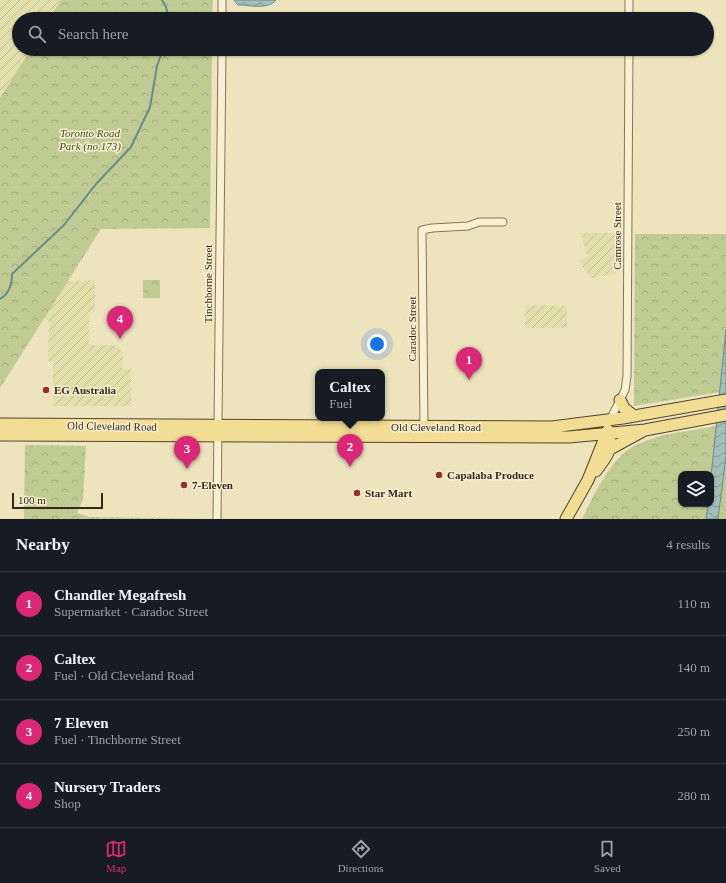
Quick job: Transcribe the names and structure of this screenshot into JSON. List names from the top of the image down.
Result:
{
  "streets": {
    "main road": ["Old Cleveland Road"],
    "street": ["Camrose Street", "Tinchborne Street", "Caradoc Street"]
  },
  "crossings": [
    ["Camrose Street", "Old Cleveland Road"],
    ["Tinchborne Street", "Old Cleveland Road"],
    ["Caradoc Street", "Old Cleveland Road"]
  ],
  "parks": ["Toronto Road Park (no.173)"],
  "places": [
    "EG Australia",
    "Capalaba Produce",
    "7-Eleven",
    "Star Mart"
  ],
  "scale_bar": "100 m",
  "page": {
    "search": "Search here",
    "pins": [
      "4",
      "1",
      "2",
      "3"
    ],
    "popup": ["Caltex", "Fuel"],
    "scale": "100 m",
    "heading": ["Nearby", "4 results"],
    "list": [
      {
        "mark": "1",
        "name": "Chandler Megafresh",
        "note": "Supermarket · Caradoc Street",
        "value": "110 m"
      },
      {
        "mark": "2",
        "name": "Caltex",
        "note": "Fuel · Old Cleveland Road",
        "value": "140 m"
      },
      {
        "mark": "3",
        "name": "7 Eleven",
        "note": "Fuel · Tinchborne Street",
        "value": "250 m"
      },
      {
        "mark": "4",
        "name": "Nursery Traders",
        "note": "Shop",
        "value": "280 m"
      }
    ],
    "nav": ["Map", "Directions", "Saved"]
  }
}
